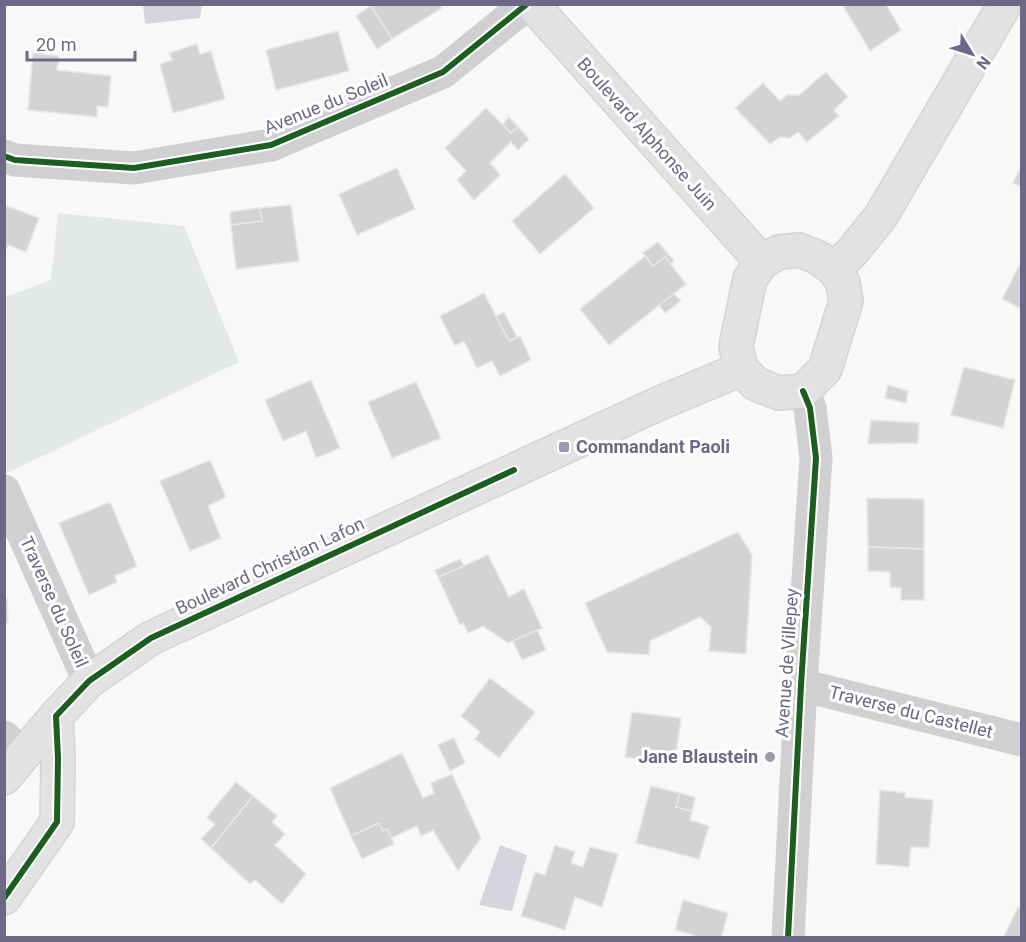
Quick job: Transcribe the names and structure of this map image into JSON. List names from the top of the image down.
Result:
{
  "streets": {
    "street": [
      "Avenue du Soleil",
      "Boulevard Alphonse Juin",
      "Boulevard Christian Lafon",
      "Traverse du Soleil",
      "Avenue de Villepey",
      "Traverse du Castellet"
    ]
  },
  "crossings": [
    ["Boulevard Alphonse Juin", "Boulevard Christian Lafon"],
    ["Boulevard Alphonse Juin", "Avenue de Villepey"],
    ["Boulevard Christian Lafon", "Traverse du Soleil"],
    ["Boulevard Christian Lafon", "Avenue de Villepey"],
    ["Avenue de Villepey", "Traverse du Castellet"]
  ],
  "places": {
    "transit": ["Commandant Paoli"],
    "other": ["Jane Blaustein"]
  },
  "scale_bar": "20 m",
  "north": "bottom right"
}
